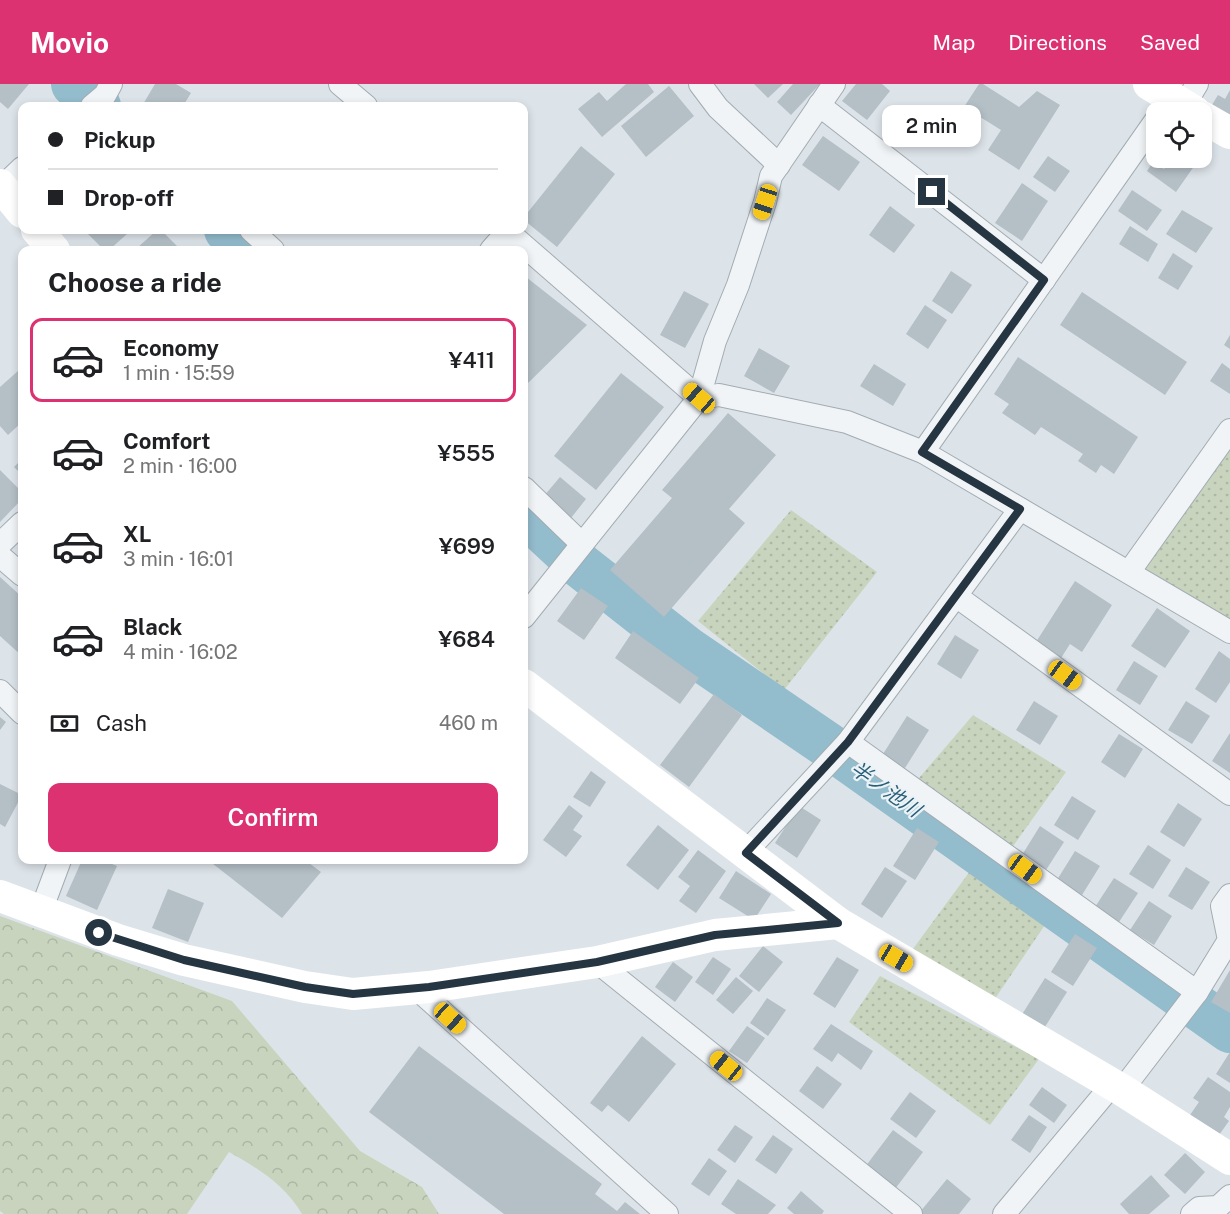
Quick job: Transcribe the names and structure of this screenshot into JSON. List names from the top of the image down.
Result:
{
  "water": ["半ノ池川"],
  "page": {
    "header": "Movio",
    "nav": ["Map", "Directions", "Saved"],
    "banner": ["Pickup", "Drop-off"],
    "bubble": "2 min",
    "heading": "Choose a ride",
    "list": [
      {
        "name": "Economy",
        "note": "1 min · 15:59",
        "value": "¥411"
      },
      {
        "name": "Comfort",
        "note": "2 min · 16:00",
        "value": "¥555"
      },
      {
        "name": "XL",
        "note": "3 min · 16:01",
        "value": "¥699"
      },
      {
        "name": "Black",
        "note": "4 min · 16:02",
        "value": "¥684"
      }
    ],
    "pay": ["Cash", "460 m"],
    "buttons": "Confirm"
  }
}
